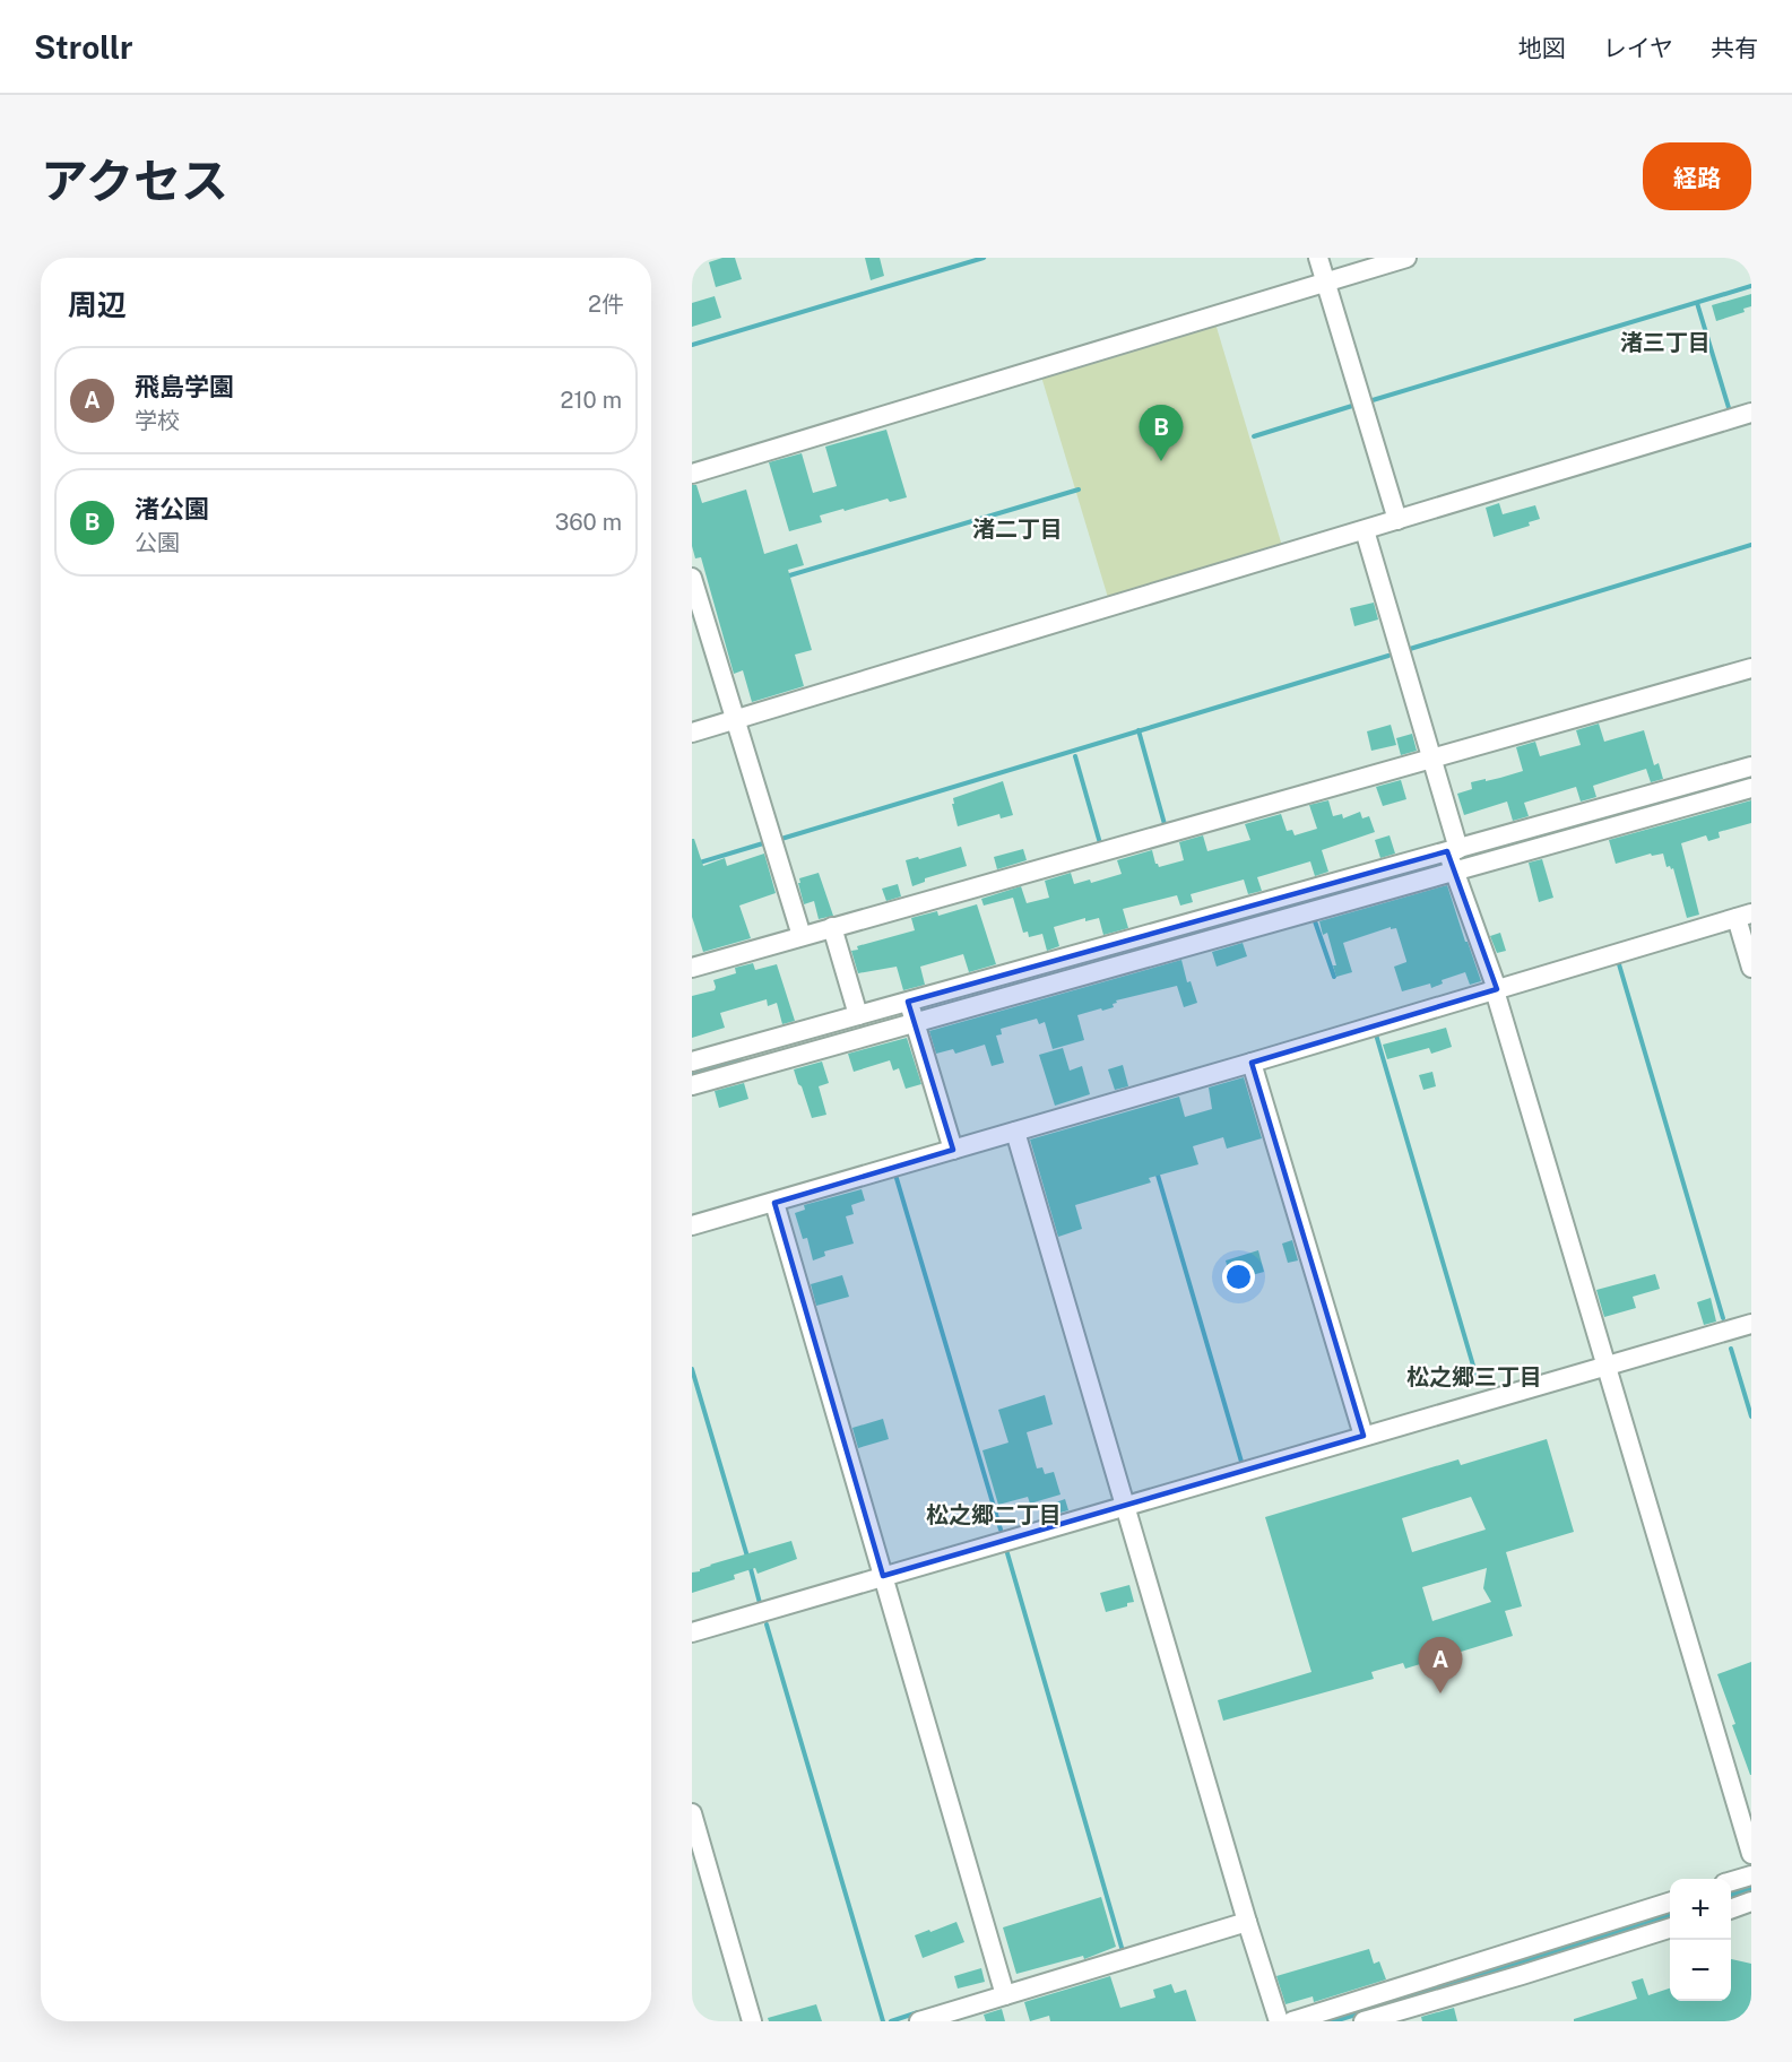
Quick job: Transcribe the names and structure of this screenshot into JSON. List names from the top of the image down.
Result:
{
  "districts": [
    "渚三丁目",
    "渚二丁目",
    "松之郷三丁目",
    "松之郷二丁目"
  ],
  "page": {
    "header": "Strollr",
    "nav": ["地図", "レイヤ", "共有"],
    "title": "アクセス",
    "buttons": "経路",
    "heading": ["周辺", "2件"],
    "list": [
      {
        "mark": "A",
        "name": "飛島学園",
        "note": "学校",
        "value": "210 m"
      },
      {
        "mark": "B",
        "name": "渚公園",
        "note": "公園",
        "value": "360 m"
      }
    ],
    "pins": ["B", "A"],
    "map_buttons": ["+", "−"]
  }
}
